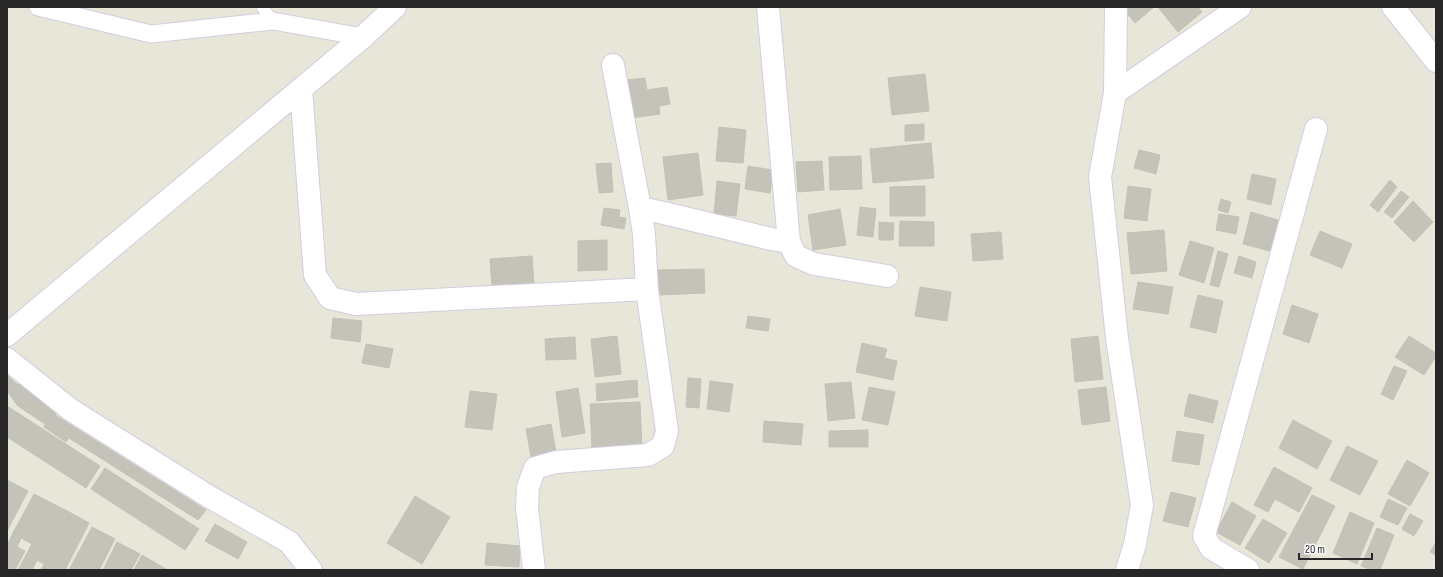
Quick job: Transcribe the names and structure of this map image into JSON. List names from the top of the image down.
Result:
{
  "scale_bar": "20 m"
}
